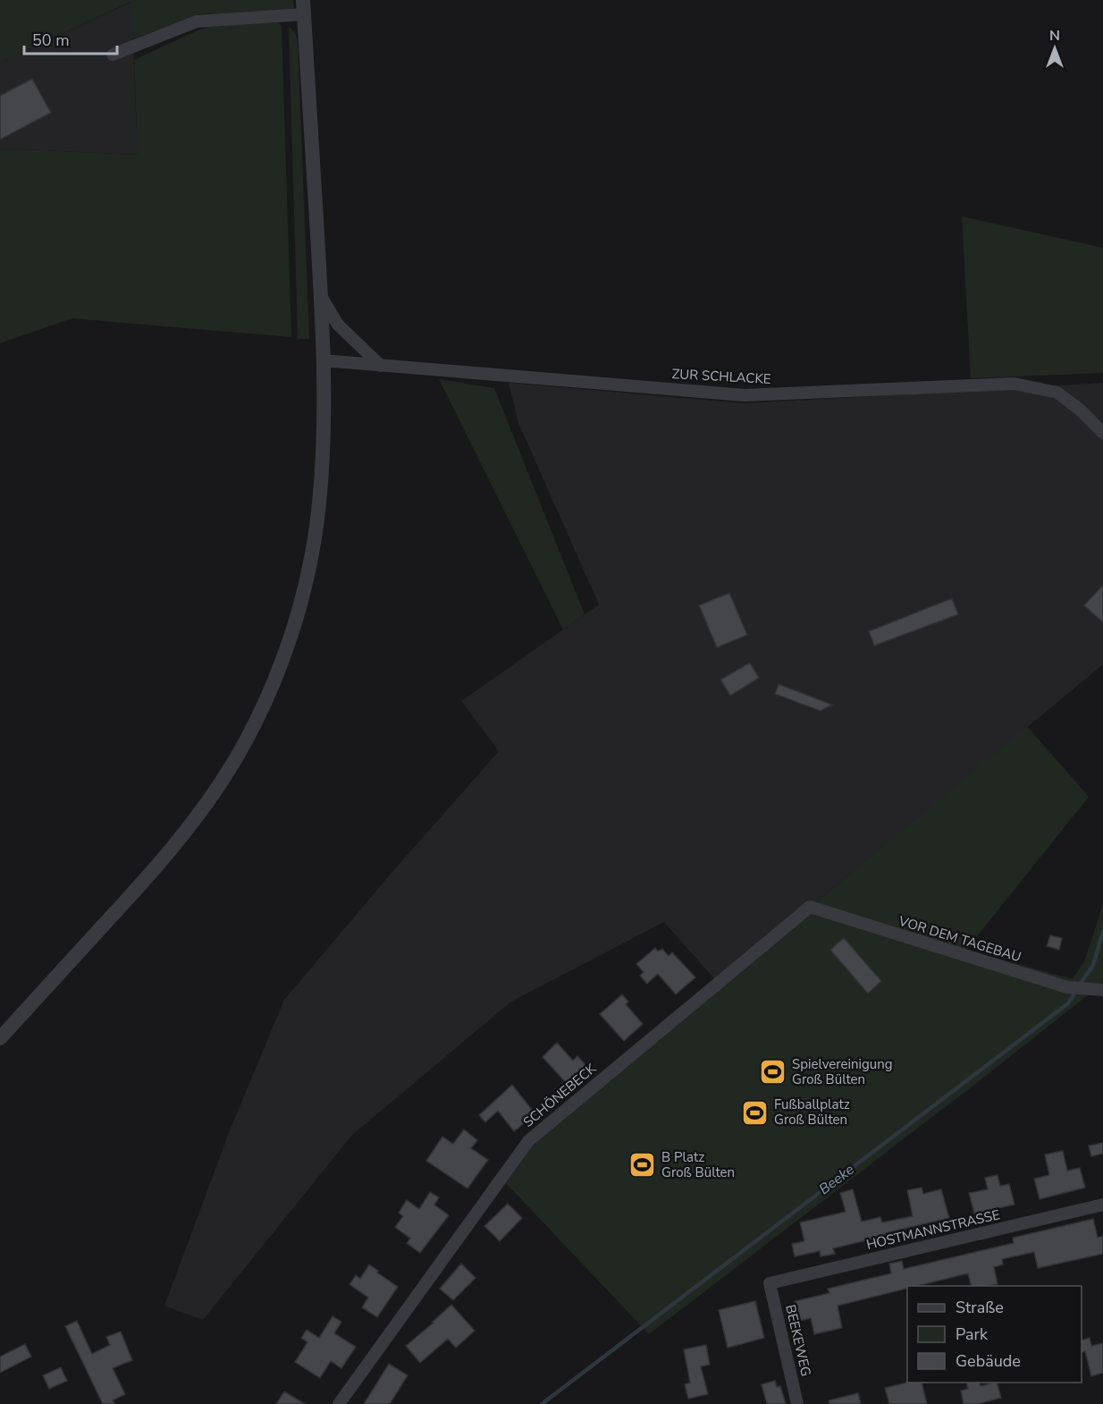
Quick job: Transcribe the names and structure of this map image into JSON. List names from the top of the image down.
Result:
{
  "streets": {
    "street": [
      "ZUR SCHLACKE",
      "VOR DEM TAGEBAU",
      "SCHÖNEBECK",
      "HOSTMANNSTRASSE",
      "BEEKEWEG"
    ]
  },
  "crossings": [
    ["VOR DEM TAGEBAU", "SCHÖNEBECK"],
    ["HOSTMANNSTRASSE", "BEEKEWEG"]
  ],
  "water": ["Beeke"],
  "places": {
    "sports": ["Spielvereinigung Groß Bülten", "Fußballplatz Groß Bülten", "B Platz Groß Bülten"]
  },
  "legend": ["Straße", "Park", "Gebäude"],
  "scale_bar": "50 m",
  "north": "top"
}
